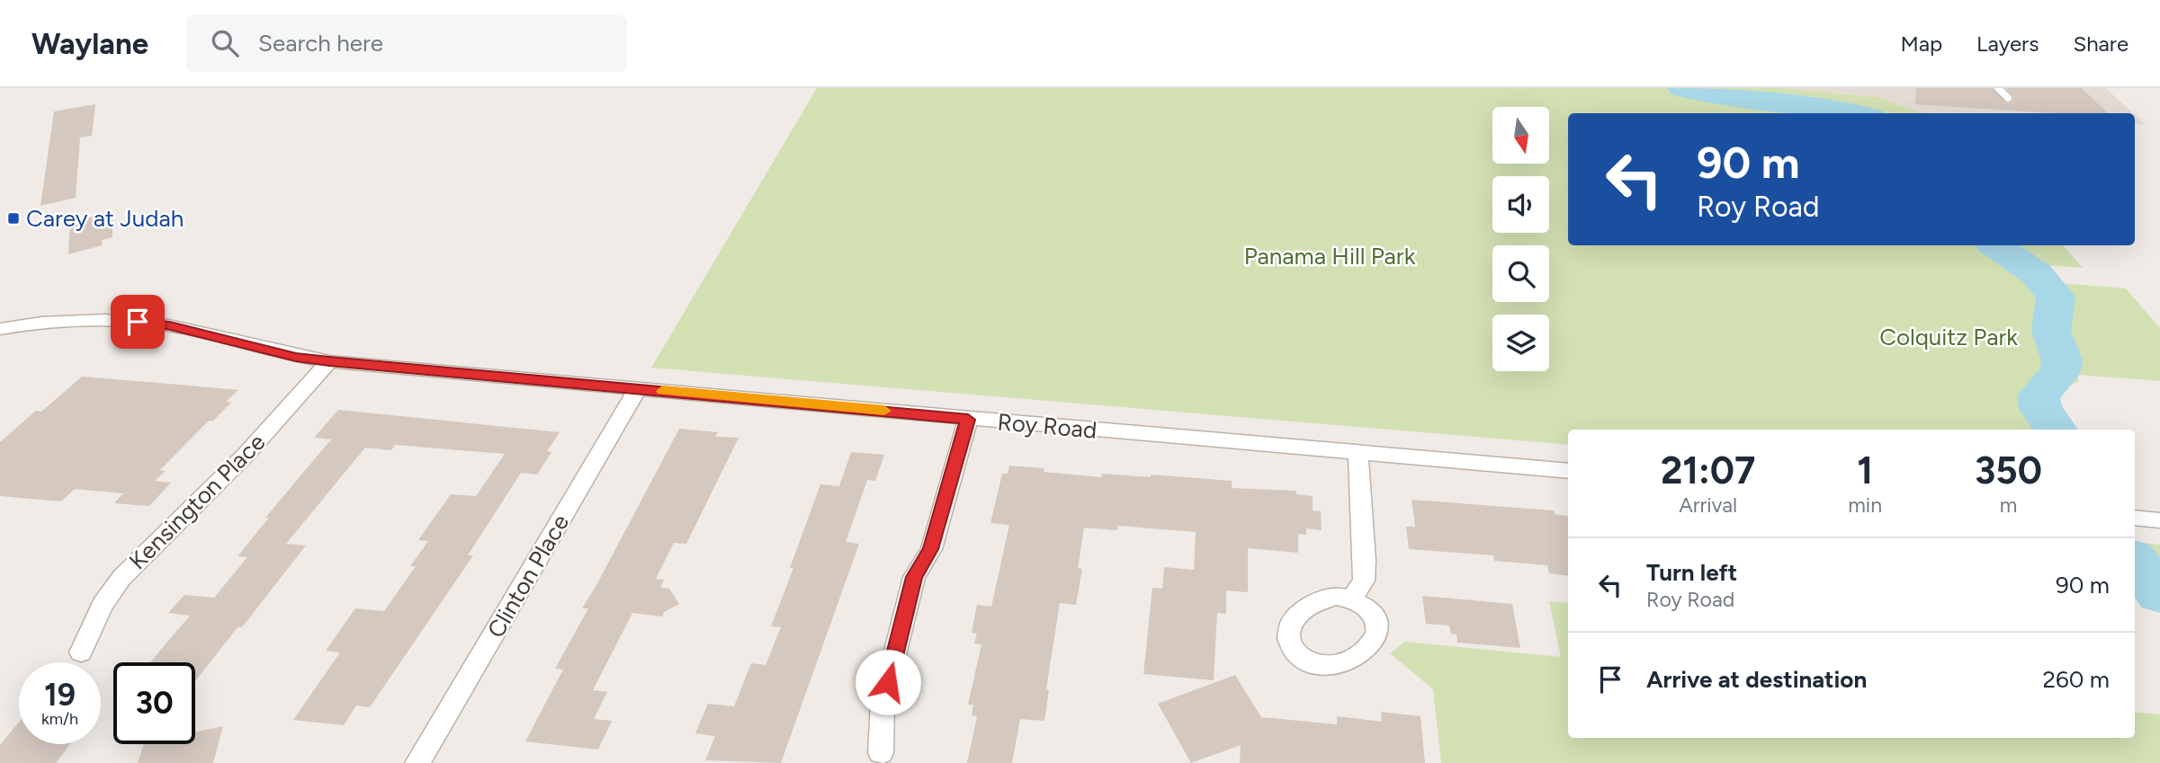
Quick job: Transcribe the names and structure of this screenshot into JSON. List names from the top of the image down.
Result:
{
  "streets": {
    "street": ["Roy Road", "Kensington Place", "Clinton Place"]
  },
  "crossings": [
    ["Roy Road", "Kensington Place"],
    ["Roy Road", "Clinton Place"]
  ],
  "parks": ["Panama Hill Park", "Colquitz Park"],
  "places": {
    "transit": ["Carey at Judah"]
  },
  "north": "bottom",
  "page": {
    "header": "Waylane",
    "search": "Search here",
    "nav": ["Map", "Layers", "Share"],
    "turn": ["90 m", "Roy Road"],
    "eta": [
      "21:07",
      "Arrival",
      "1",
      "min",
      "350",
      "m"
    ],
    "list": [
      {
        "name": "Turn left",
        "note": "Roy Road",
        "value": "90 m"
      },
      {
        "name": "Arrive at destination",
        "value": "260 m"
      }
    ],
    "speed": "19 km/h",
    "limit": "30"
  }
}
